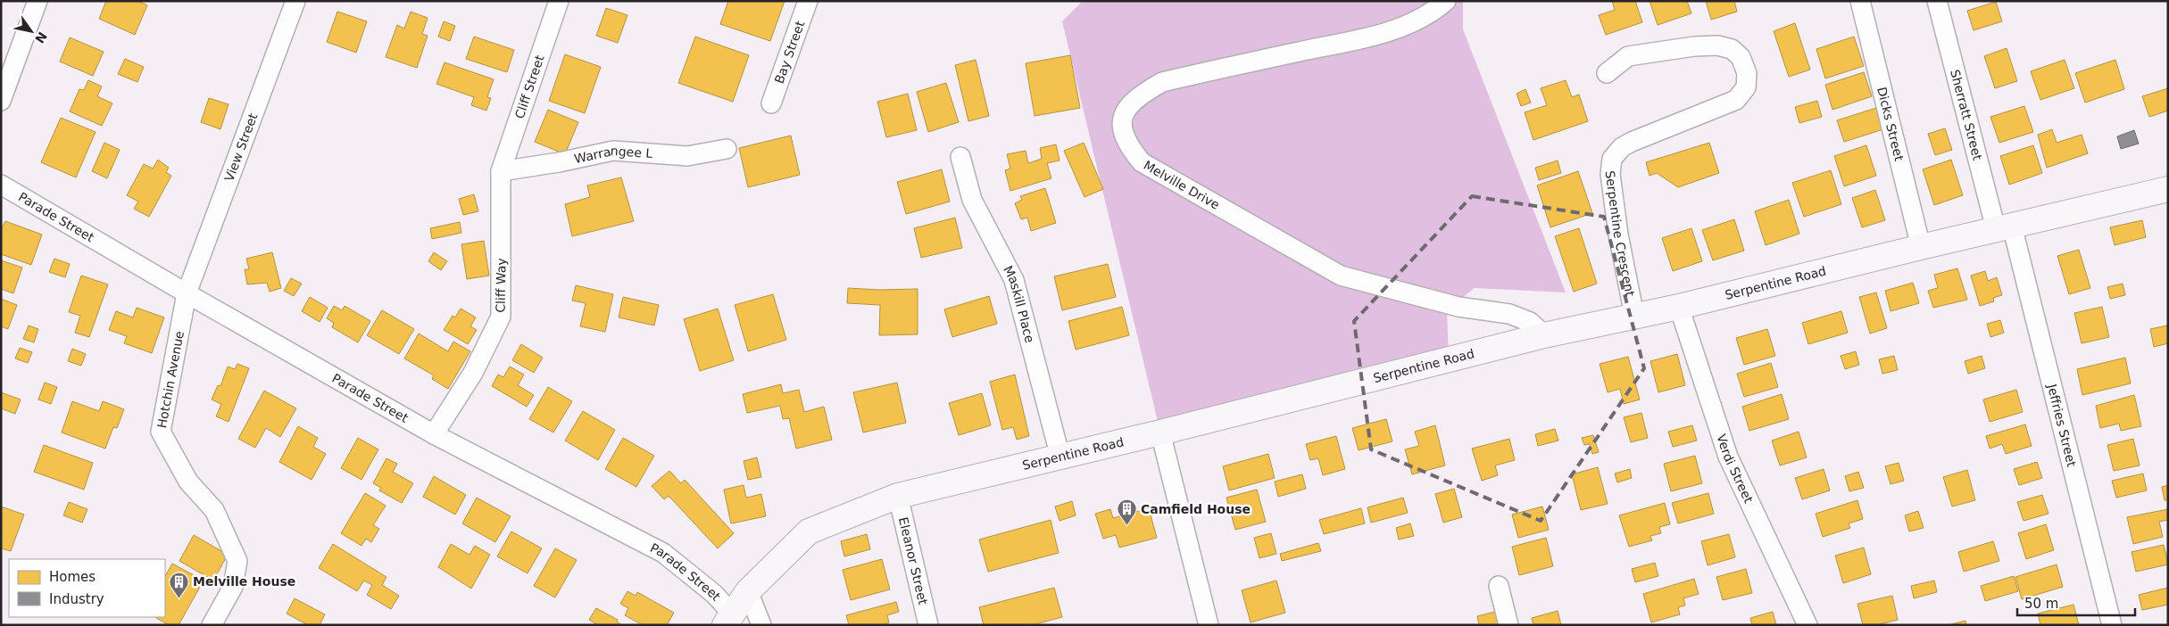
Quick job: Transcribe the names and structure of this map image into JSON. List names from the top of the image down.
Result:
{
  "streets": {
    "street": [
      "Bay Street",
      "Cliff Street",
      "Sherratt Street",
      "Dicks Street",
      "View Street",
      "Warrangee L",
      "Melville Drive",
      "Parade Street",
      "Serpentine Crescent",
      "Serpentine Road",
      "Cliff Way",
      "Maskill Place",
      "Hotchin Avenue",
      "Jeffries Street",
      "Verdi Street",
      "Eleanor Street"
    ]
  },
  "crossings": [
    ["Cliff Street", "Warrangee L"],
    ["Cliff Street", "Cliff Way"],
    ["Sherratt Street", "Serpentine Road"],
    ["Sherratt Street", "Jeffries Street"],
    ["Dicks Street", "Serpentine Road"],
    ["View Street", "Parade Street"],
    ["View Street", "Hotchin Avenue"],
    ["Warrangee L", "Cliff Way"],
    ["Melville Drive", "Serpentine Road"],
    ["Parade Street", "Serpentine Road"],
    ["Parade Street", "Cliff Way"],
    ["Parade Street", "Hotchin Avenue"],
    ["Serpentine Crescent", "Serpentine Road"],
    ["Serpentine Road", "Maskill Place"],
    ["Serpentine Road", "Jeffries Street"],
    ["Serpentine Road", "Verdi Street"],
    ["Serpentine Road", "Eleanor Street"]
  ],
  "places": {
    "building": ["Camfield House", "Melville House"]
  },
  "legend": ["Homes", "Industry"],
  "scale_bar": "50 m",
  "north": "bottom right"
}
